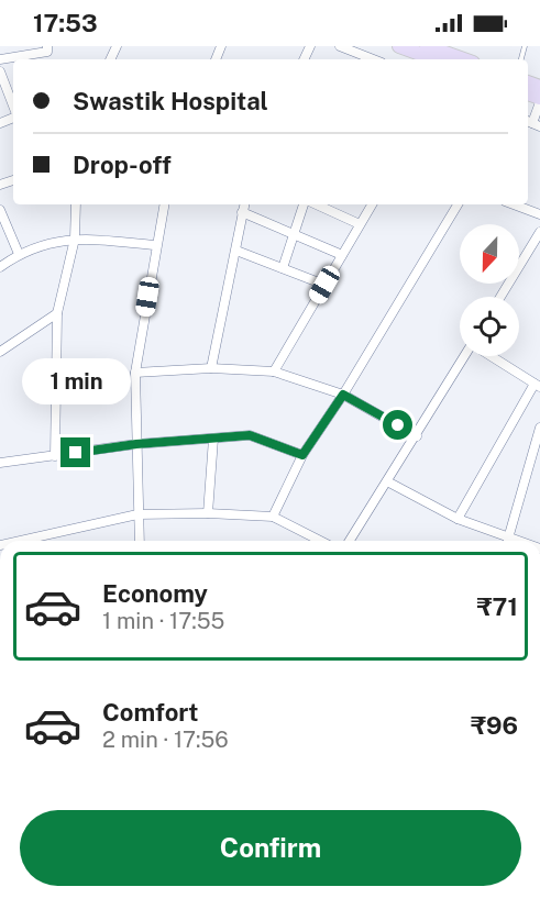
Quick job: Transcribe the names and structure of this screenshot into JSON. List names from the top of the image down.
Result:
{
  "north": "bottom",
  "page": {
    "status": "17:53",
    "banner": ["Swastik Hospital", "Drop-off"],
    "bubble": "1 min",
    "list": [
      {
        "name": "Economy",
        "note": "1 min · 17:55",
        "value": "₹71"
      },
      {
        "name": "Comfort",
        "note": "2 min · 17:56",
        "value": "₹96"
      }
    ],
    "buttons": "Confirm"
  }
}
